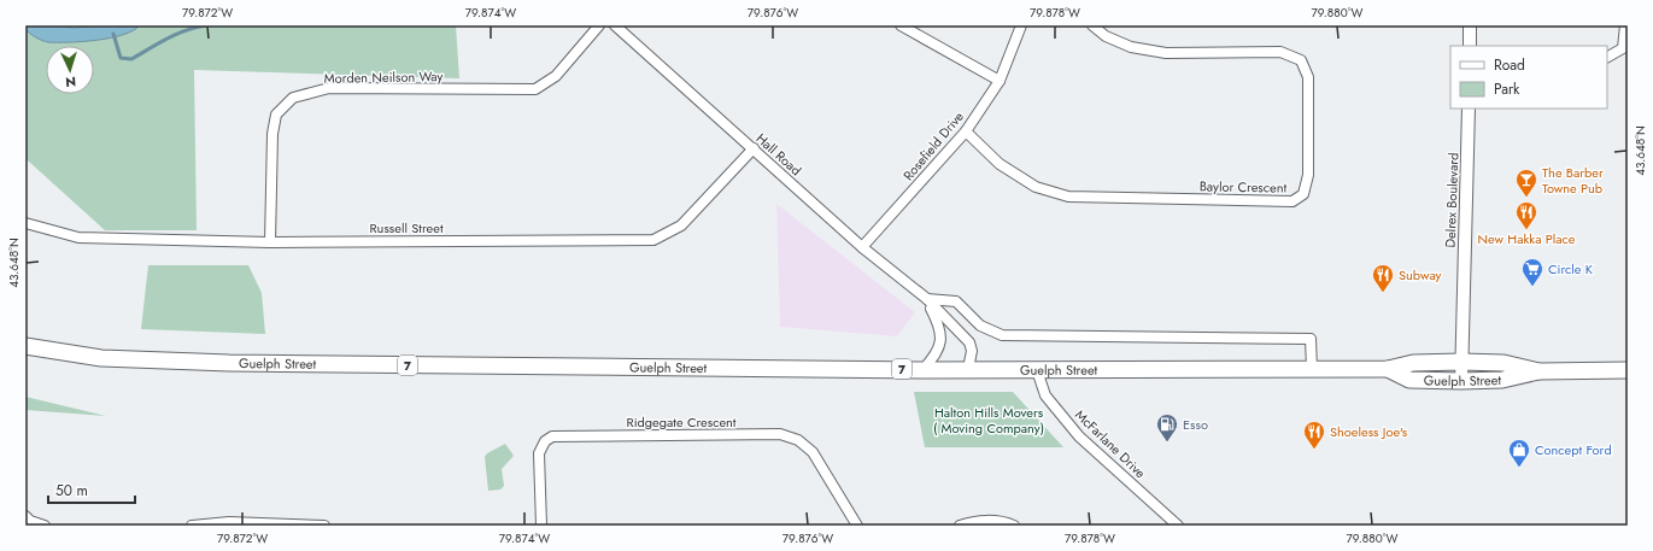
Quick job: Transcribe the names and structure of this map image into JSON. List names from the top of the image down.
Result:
{
  "streets": {
    "main road": ["Guelph Street", "7"],
    "street": [
      "Morden Neilson Way",
      "Rosefield Drive",
      "Hall Road",
      "Baylor Crescent",
      "Delrex Boulevard",
      "Russell Street",
      "Ridgegate Crescent",
      "McFarlane Drive"
    ]
  },
  "crossings": [
    ["Morden Neilson Way", "Russell Street"],
    ["Rosefield Drive", "Hall Road"],
    ["Rosefield Drive", "Baylor Crescent"],
    ["Hall Road", "Russell Street"],
    ["Hall Road", "Guelph Street"],
    ["Delrex Boulevard", "Guelph Street"],
    ["Guelph Street", "McFarlane Drive"]
  ],
  "parks": ["Halton Hills Movers ( Moving Company)"],
  "places": {
    "bar": ["The Barber Towne Pub"],
    "restaurant": ["New Hakka Place", "Subway", "Shoeless Joe's"],
    "supermarket": ["Circle K"],
    "fuel station": ["Esso"],
    "shop": ["Concept Ford"]
  },
  "legend": ["Road", "Park"],
  "scale_bar": "50 m",
  "north": "bottom",
  "coordinates": [
    "79.872°W",
    "79.874°W",
    "79.876°W",
    "79.878°W",
    "79.880°W",
    "43.648°N"
  ]
}
